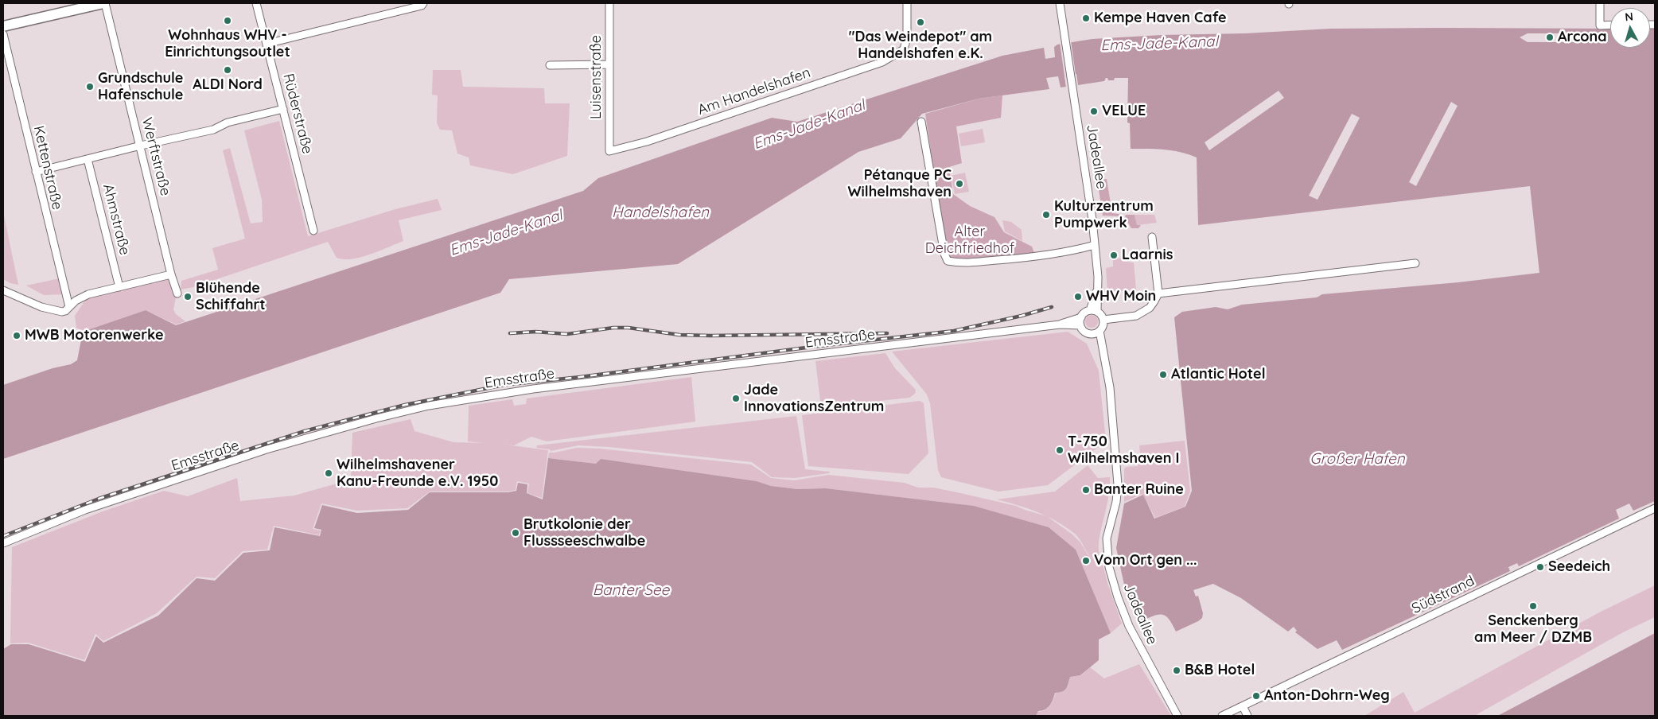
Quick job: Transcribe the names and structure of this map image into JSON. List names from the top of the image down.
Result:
{
  "streets": {
    "street": [
      "Luisenstraße",
      "Am Handelshafen",
      "Rüderstraße",
      "Werftstraße",
      "Jadeallee",
      "Kettenstraße",
      "Ahmstraße",
      "Emsstraße",
      "Südstrand"
    ]
  },
  "crossings": [
    ["Luisenstraße", "Am Handelshafen"],
    ["Jadeallee", "Emsstraße"]
  ],
  "water": [
    "Ems-Jade-Kanal",
    "Handelshafen",
    "Großer Hafen",
    "Banter See"
  ],
  "parks": ["Alter Deichfriedhof"],
  "places": [
    "Kempe Haven Cafe",
    "Wohnhaus WHV - Einrichtungsoutlet",
    "\"Das Weindepot\" am Handelshafen e.K.",
    "Arcona",
    "ALDI Nord",
    "Grundschule Hafenschule",
    "VELUE",
    "Pétanque PC Wilhelmshaven",
    "Kulturzentrum Pumpwerk",
    "Laarnis",
    "Blühende Schiffahrt",
    "WHV Moin",
    "MWB Motorenwerke",
    "Atlantic Hotel",
    "Jade InnovationsZentrum",
    "T-750 Wilhelmshaven I",
    "Wilhelmshavener Kanu-Freunde e.V. 1950",
    "Banter Ruine",
    "Brutkolonie der Flussseeschwalbe",
    "Vom Ort gen ...",
    "Seedeich",
    "Senckenberg am Meer / DZMB",
    "B&B Hotel",
    "Anton-Dohrn-Weg"
  ],
  "north": "top"
}
